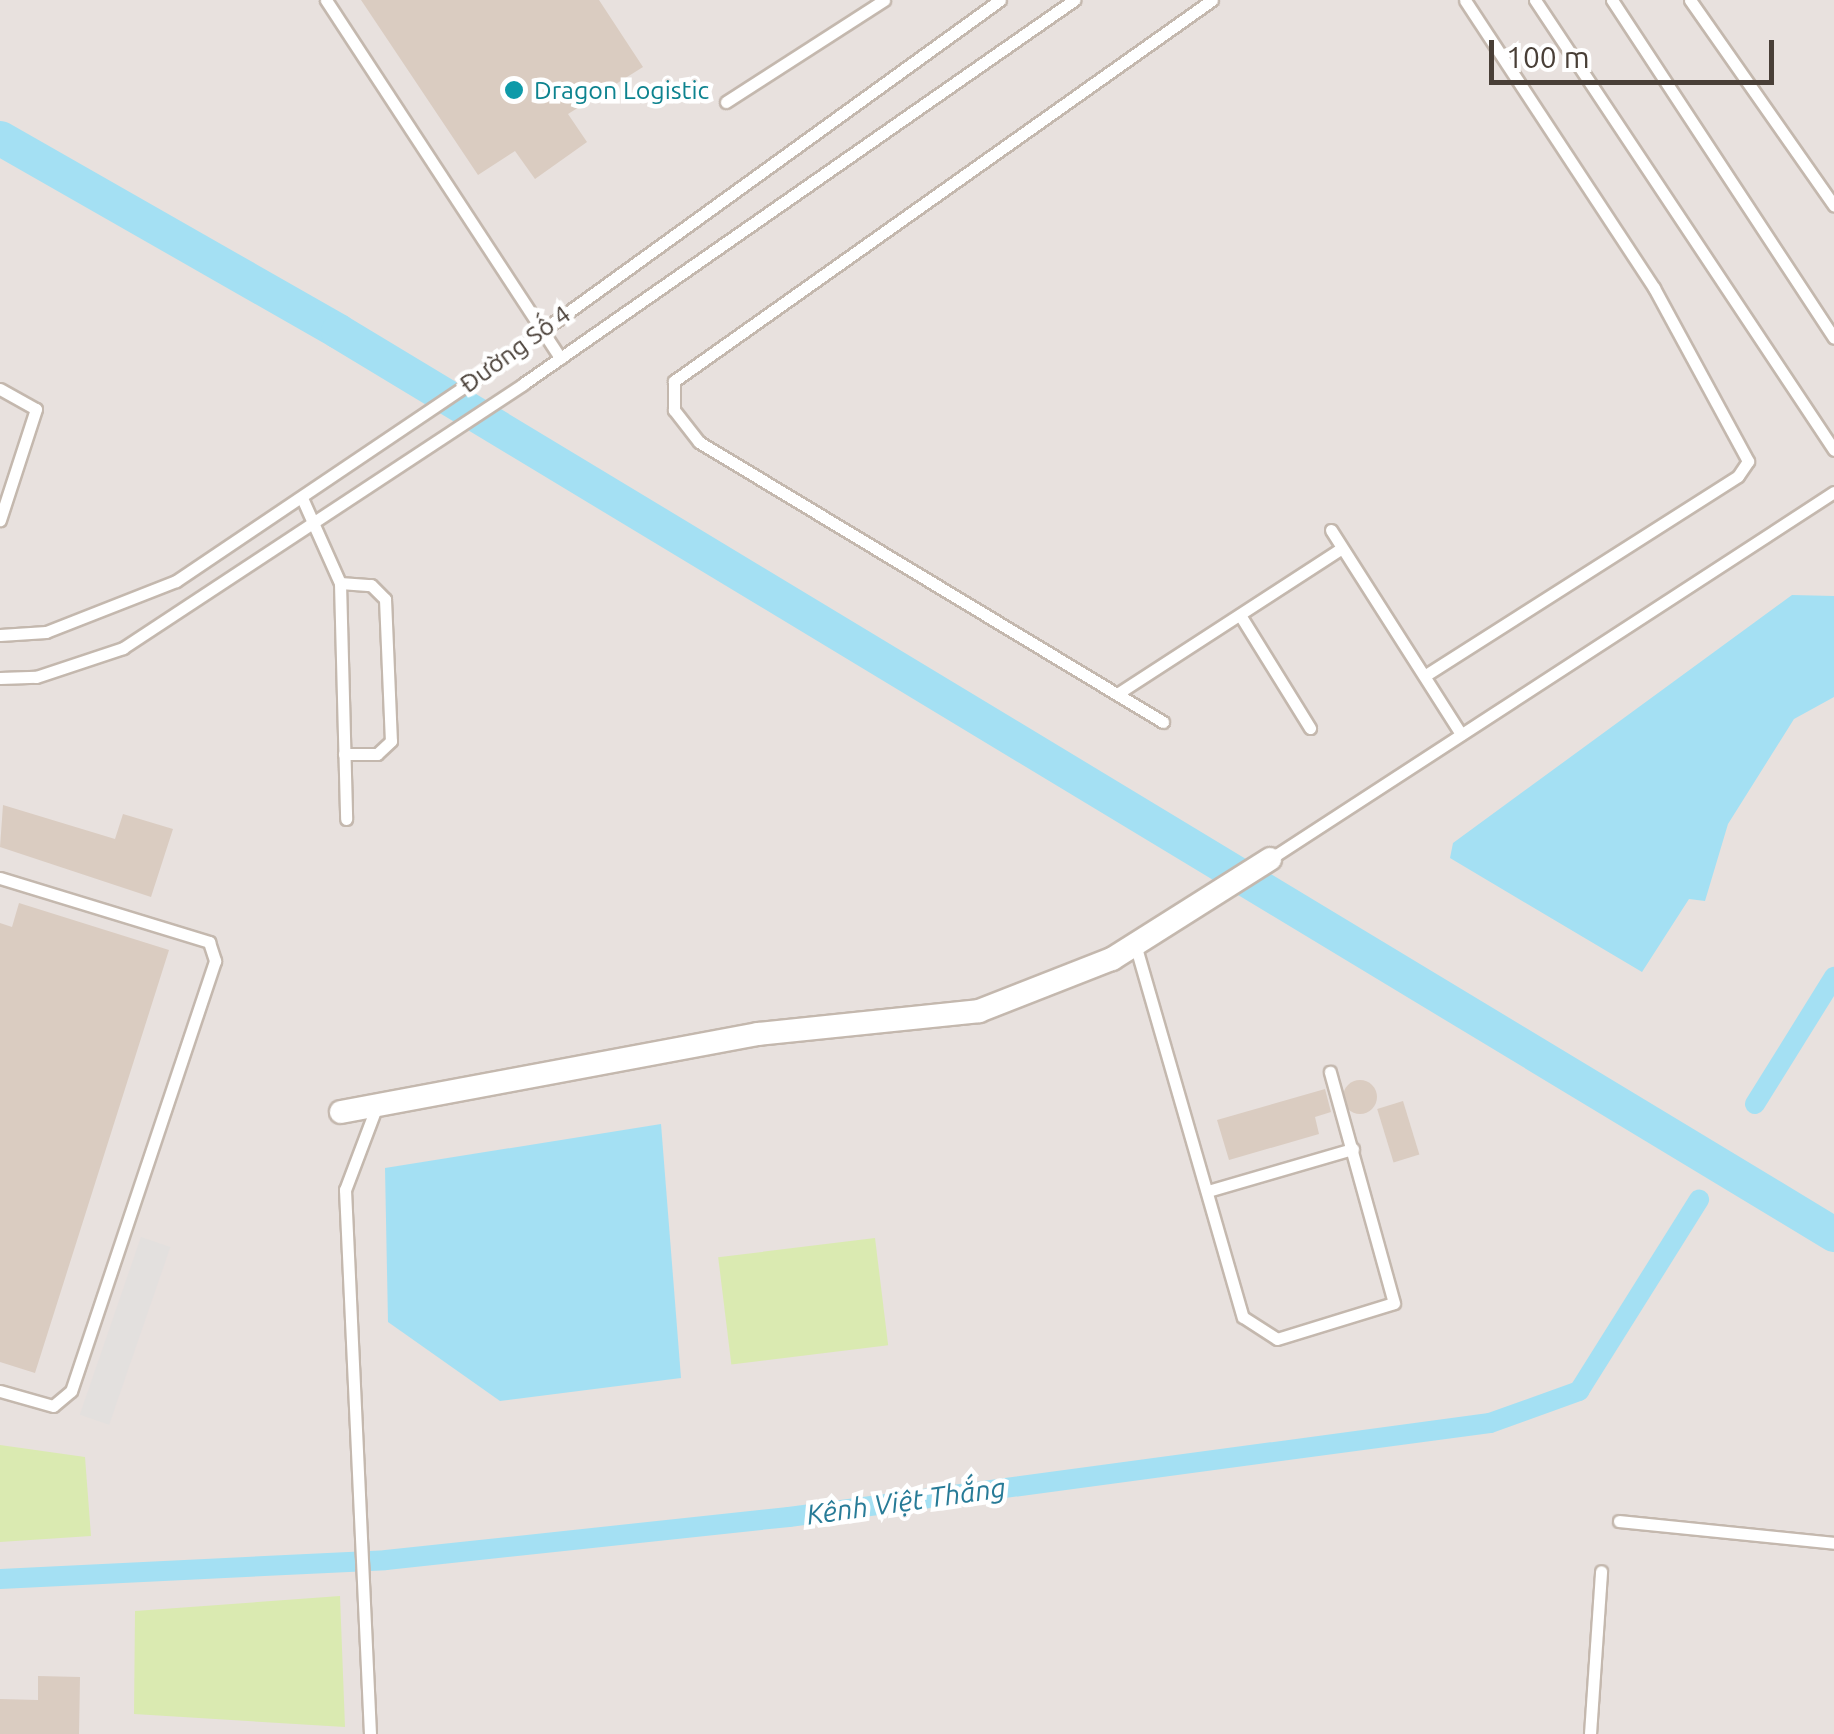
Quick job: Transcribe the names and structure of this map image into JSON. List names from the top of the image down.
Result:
{
  "streets": {
    "lane": ["Đường Số 4"]
  },
  "water": ["Kênh Việt Thắng"],
  "places": ["Dragon Logistic"],
  "scale_bar": "100 m"
}
